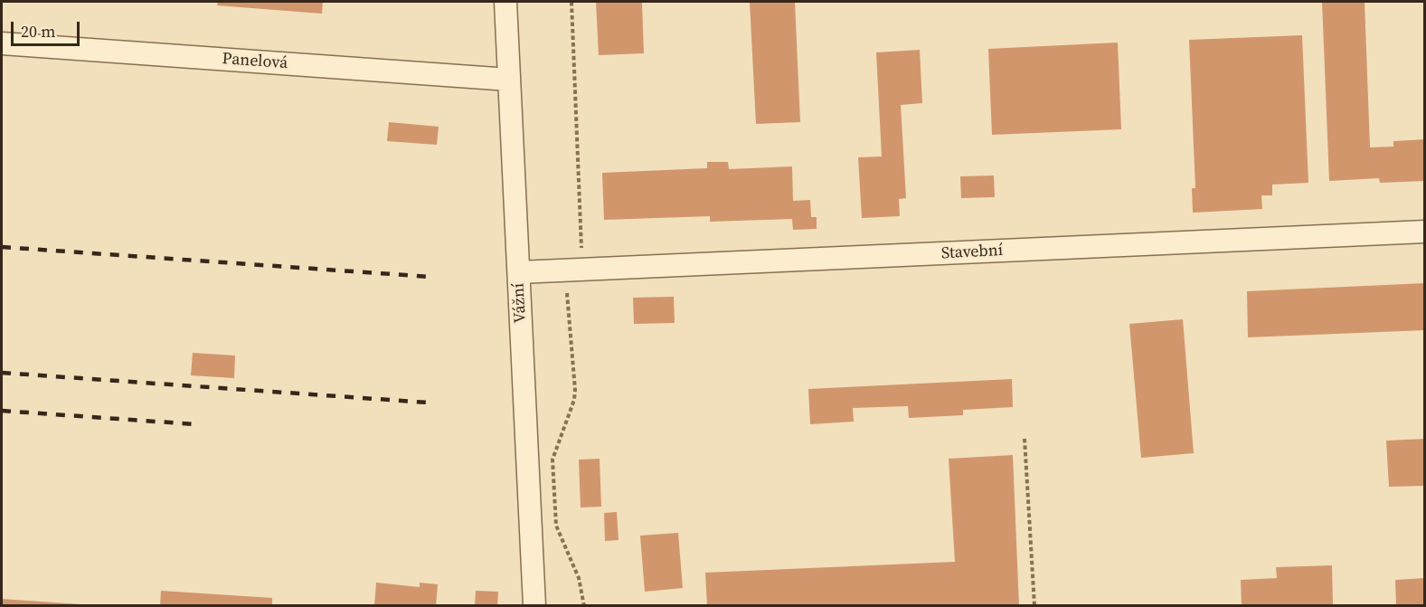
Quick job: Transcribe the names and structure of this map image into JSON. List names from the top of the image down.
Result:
{
  "streets": {
    "street": ["Panelová", "Stavební", "Vážní"]
  },
  "crossings": [
    ["Panelová", "Vážní"],
    ["Stavební", "Vážní"]
  ],
  "scale_bar": "20 m"
}
